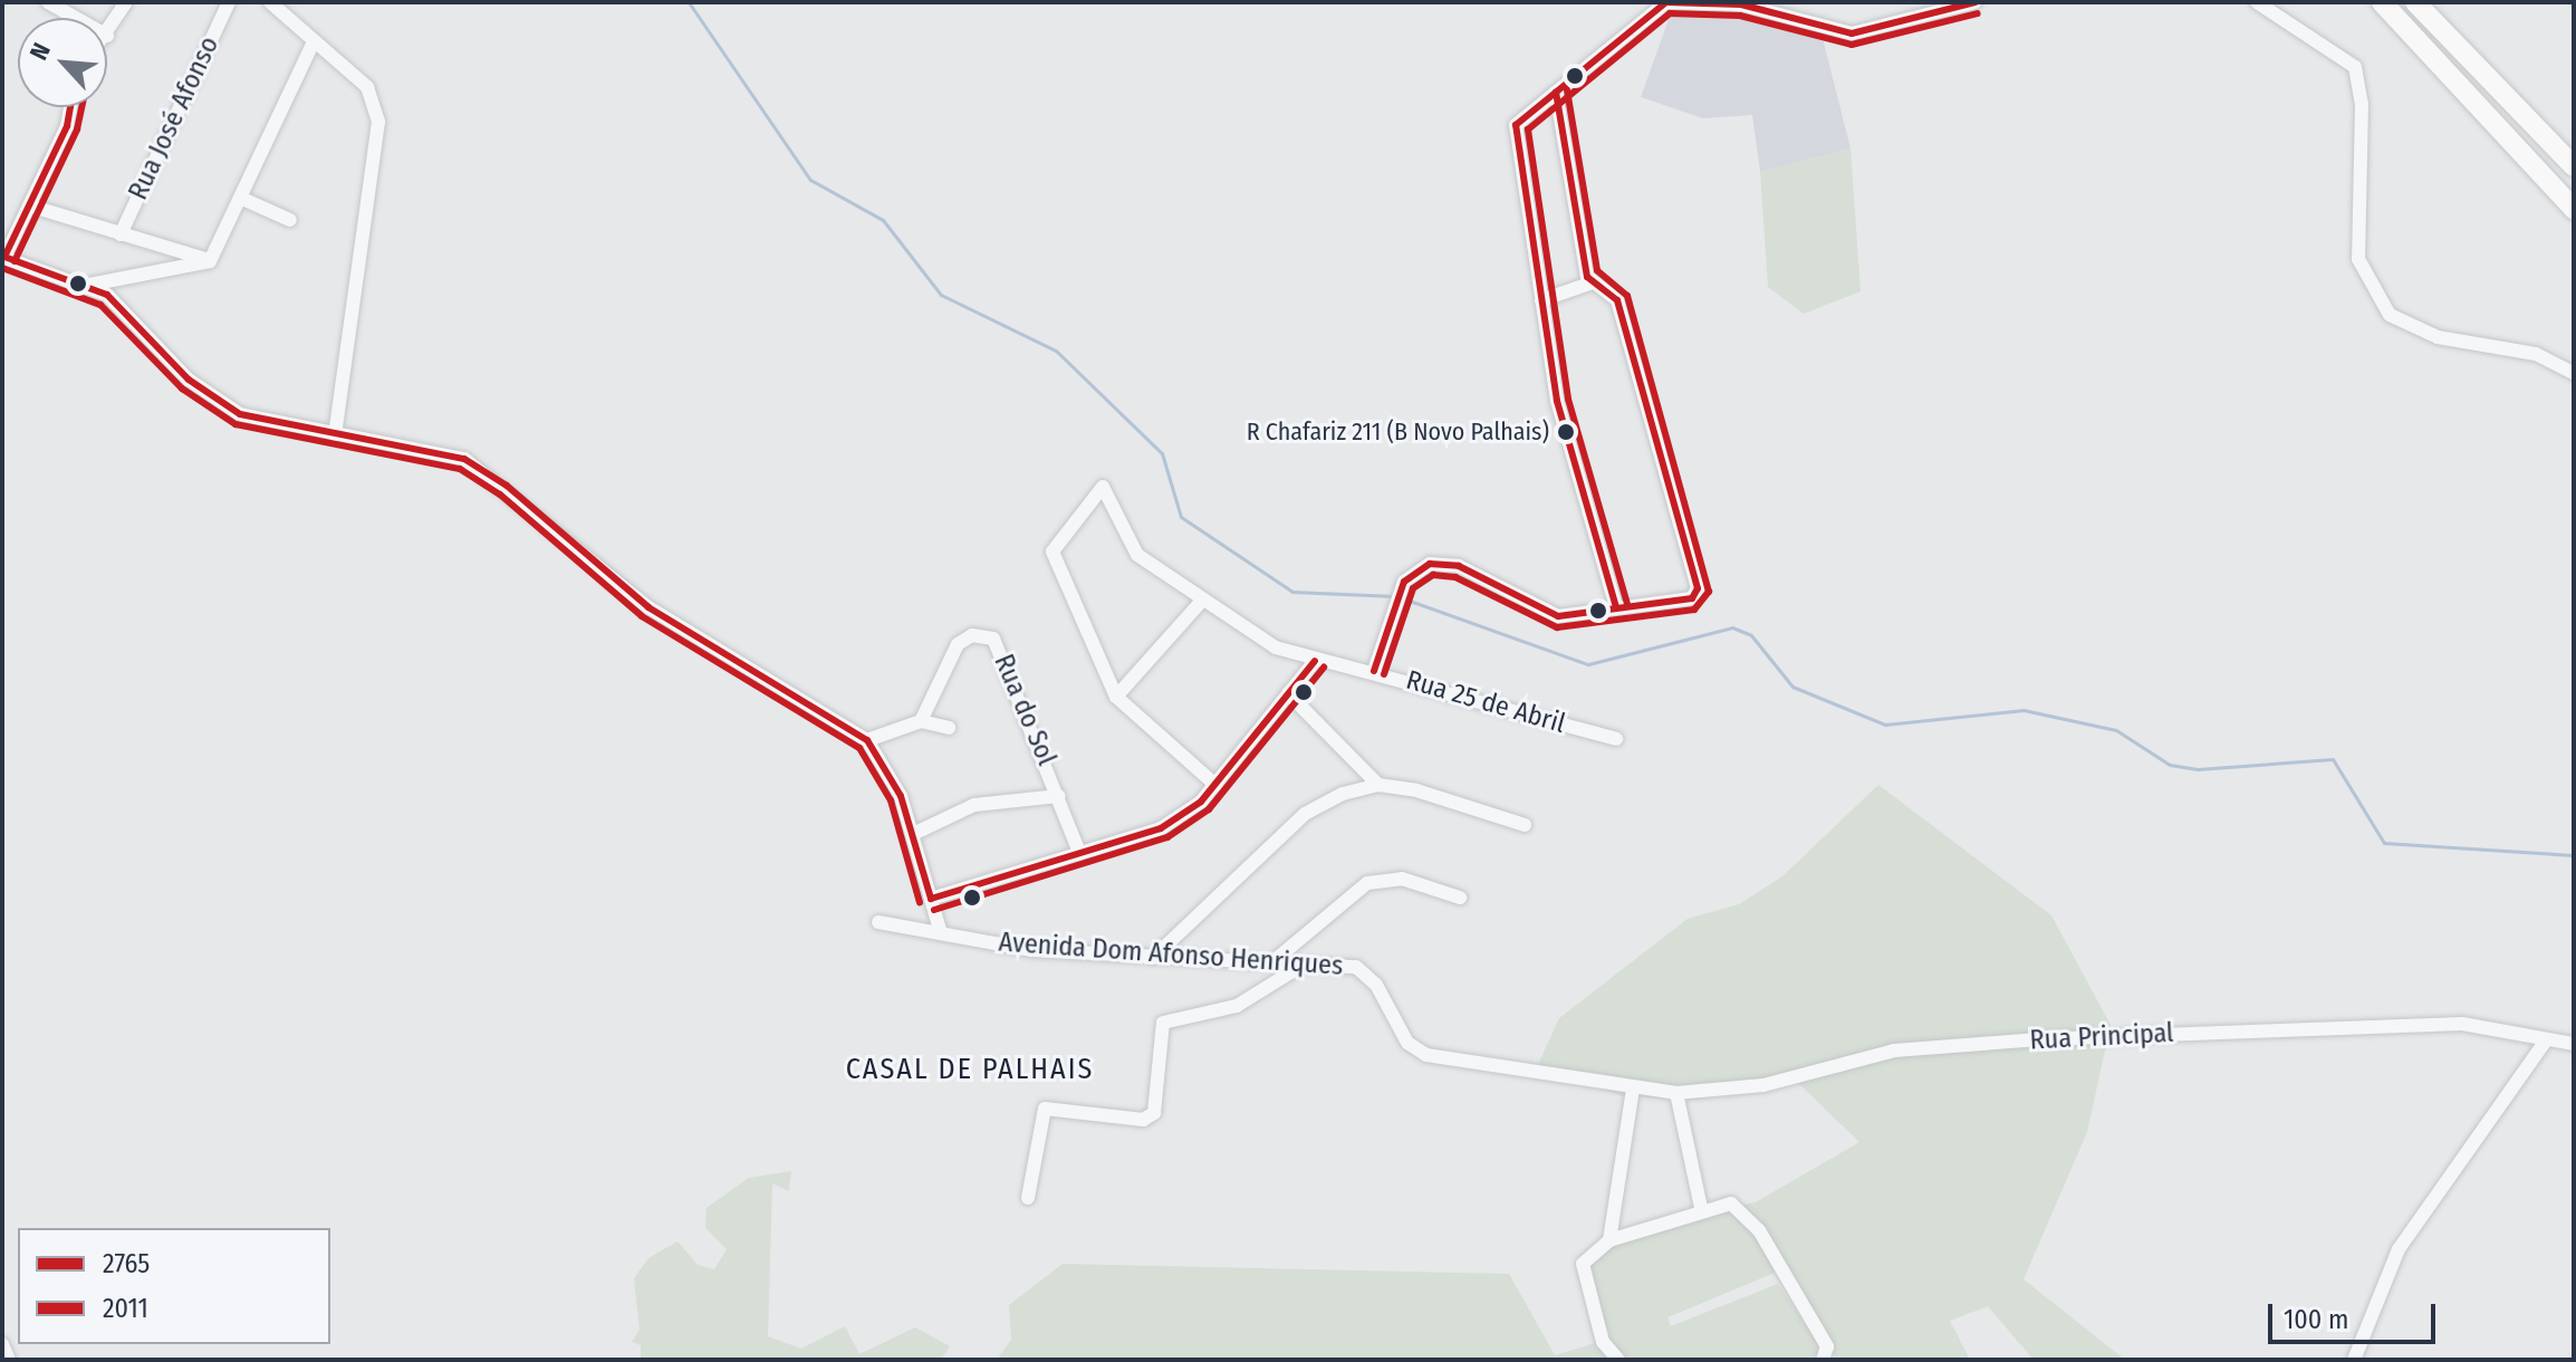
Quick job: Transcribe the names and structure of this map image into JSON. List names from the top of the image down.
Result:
{
  "streets": {
    "street": [
      "Rua José Afonso",
      "Rua 25 de Abril",
      "Rua do Sol",
      "Avenida Dom Afonso Henriques",
      "Rua Principal"
    ]
  },
  "crossings": [
    ["Avenida Dom Afonso Henriques", "Rua Principal"]
  ],
  "districts": ["CASAL DE PALHAIS"],
  "places": ["R Chafariz 211 (B Novo Palhais)"],
  "lines": ["transit line 2765", "transit line 2011"],
  "legend": ["2765", "2011"],
  "scale_bar": "100 m",
  "north": "top left"
}
